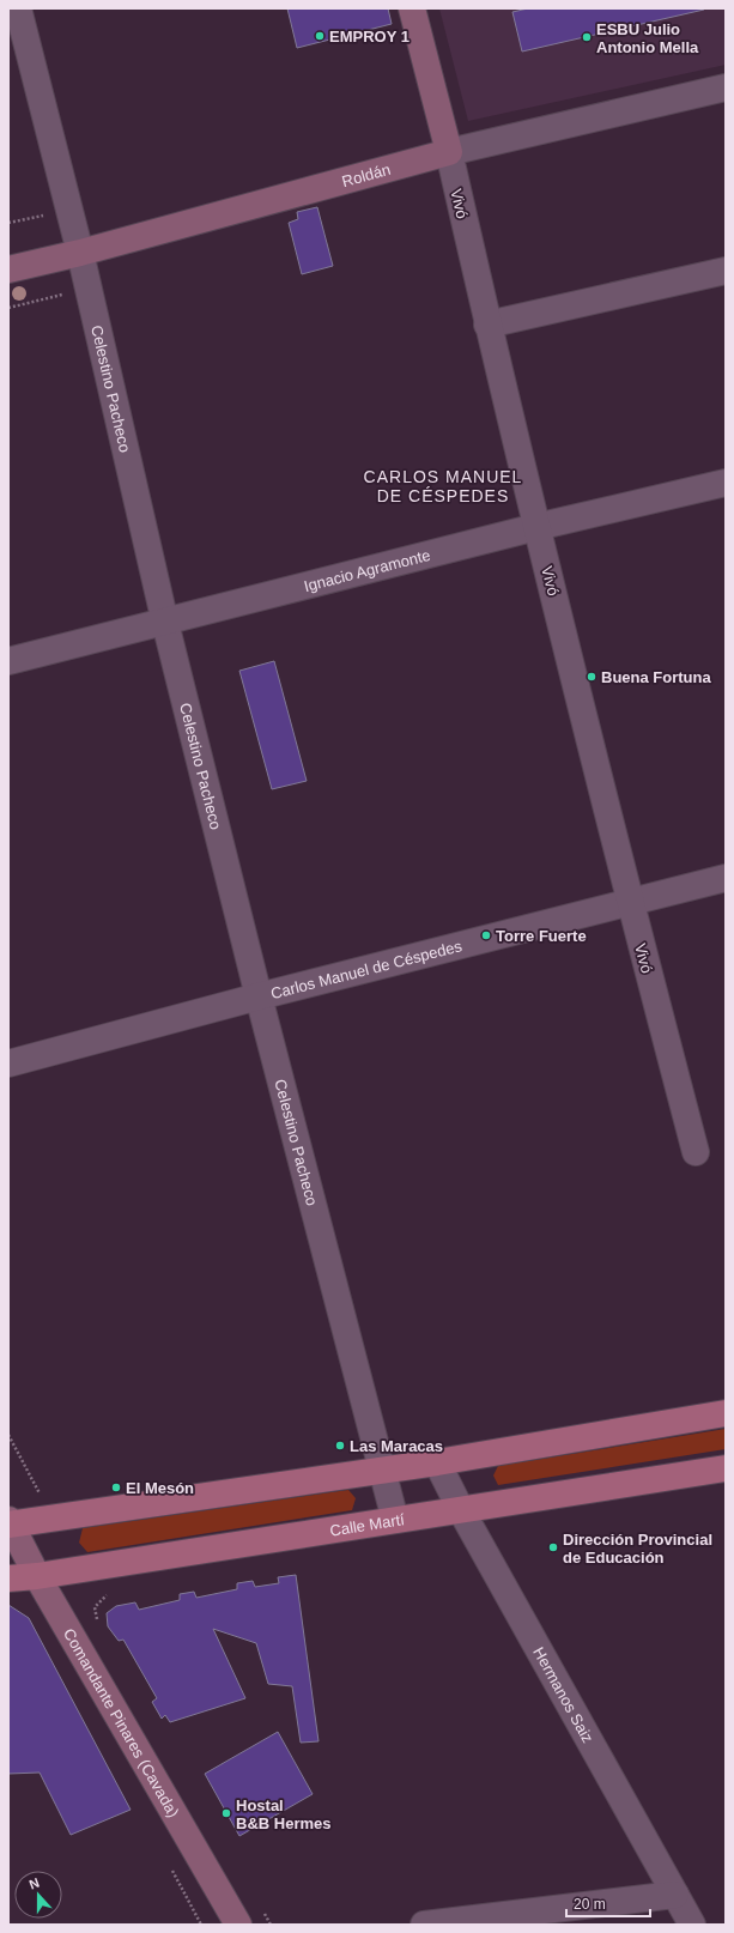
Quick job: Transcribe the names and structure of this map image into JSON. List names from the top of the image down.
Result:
{
  "streets": {
    "main road": [
      "Roldán",
      "Vivó",
      "Calle Martí",
      "Comandante Pinares (Cavada)"
    ],
    "street": [
      "Celestino Pacheco",
      "Ignacio Agramonte",
      "Carlos Manuel de Céspedes",
      "Hermanos Saiz"
    ]
  },
  "crossings": [
    ["Roldán", "Vivó"],
    ["Roldán", "Celestino Pacheco"],
    ["Vivó", "Ignacio Agramonte"],
    ["Vivó", "Carlos Manuel de Céspedes"],
    ["Celestino Pacheco", "Ignacio Agramonte"],
    ["Celestino Pacheco", "Carlos Manuel de Céspedes"],
    ["Celestino Pacheco", "Calle Martí"],
    ["Calle Martí", "Hermanos Saiz"],
    ["Calle Martí", "Comandante Pinares (Cavada)"]
  ],
  "districts": ["CARLOS MANUEL DE CÉSPEDES"],
  "places": [
    "EMPROY 1",
    "ESBU Julio Antonio Mella",
    "Buena Fortuna",
    "Torre Fuerte",
    "Las Maracas",
    "El Mesón",
    "Dirección Provincial de Educación",
    "Hostal B&B Hermes"
  ],
  "scale_bar": "20 m",
  "north": "top"
}
